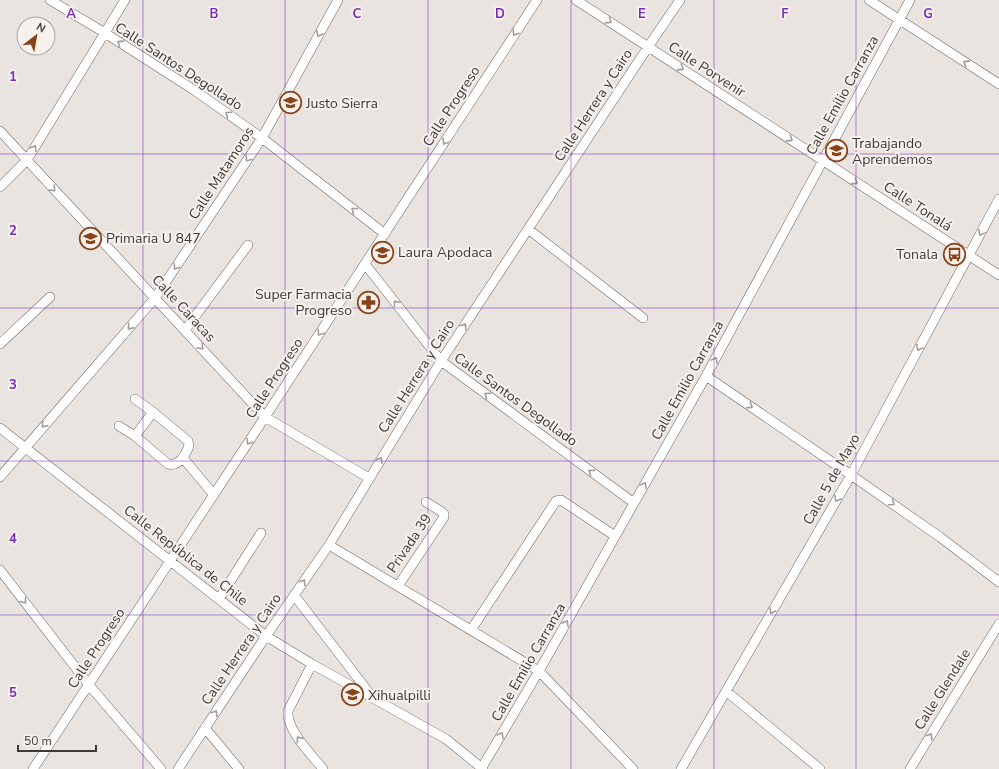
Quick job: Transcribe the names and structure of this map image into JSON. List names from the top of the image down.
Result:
{
  "streets": {
    "street": [
      "Calle Santos Degollado",
      "Calle Porvenir",
      "Calle Emilio Carranza",
      "Calle Herrera y Cairo",
      "Calle Progreso",
      "Calle Matamoros",
      "Calle Tonalá",
      "Calle Caracas",
      "Calle 5 de Mayo",
      "Privada 39",
      "Calle República de Chile",
      "Calle Glendale"
    ]
  },
  "crossings": [
    ["Calle Santos Degollado", "Calle Emilio Carranza"],
    ["Calle Santos Degollado", "Calle Herrera y Cairo"],
    ["Calle Santos Degollado", "Calle Progreso"],
    ["Calle Santos Degollado", "Calle Matamoros"],
    ["Calle Porvenir", "Calle Emilio Carranza"],
    ["Calle Porvenir", "Calle Herrera y Cairo"],
    ["Calle Porvenir", "Calle Tonalá"],
    ["Calle Emilio Carranza", "Calle Tonalá"],
    ["Calle Emilio Carranza", "Calle República de Chile"],
    ["Calle Herrera y Cairo", "Calle Caracas"],
    ["Calle Herrera y Cairo", "Calle República de Chile"],
    ["Calle Progreso", "Calle Caracas"],
    ["Calle Progreso", "Calle República de Chile"],
    ["Calle Matamoros", "Calle Caracas"],
    ["Calle Matamoros", "Calle República de Chile"],
    ["Calle Tonalá", "Calle 5 de Mayo"]
  ],
  "one_way": [
    "Calle Santos Degollado",
    "Calle Porvenir",
    "Calle Emilio Carranza",
    "Calle Herrera y Cairo",
    "Calle Progreso",
    "Calle Matamoros",
    "Calle Tonalá",
    "Calle Caracas",
    "Calle 5 de Mayo",
    "Calle Glendale"
  ],
  "places": {
    "school or university": [
      "Justo Sierra",
      "Trabajando Aprendemos",
      "Primaria U 847",
      "Laura Apodaca",
      "Xihualpilli"
    ],
    "bus stop": ["Tonala"],
    "pharmacy": ["Super Farmacia Progreso"]
  },
  "scale_bar": "50 m",
  "north": "top right",
  "grid": {
    "columns": [
      "A",
      "B",
      "C",
      "D",
      "E",
      "F",
      "G"
    ],
    "rows": [
      "1",
      "2",
      "3",
      "4",
      "5"
    ]
  }
}
